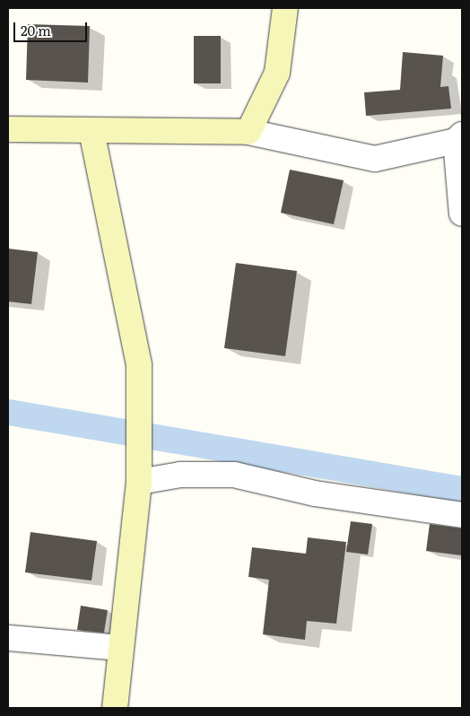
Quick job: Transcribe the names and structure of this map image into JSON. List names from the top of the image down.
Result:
{
  "scale_bar": "20 m"
}
